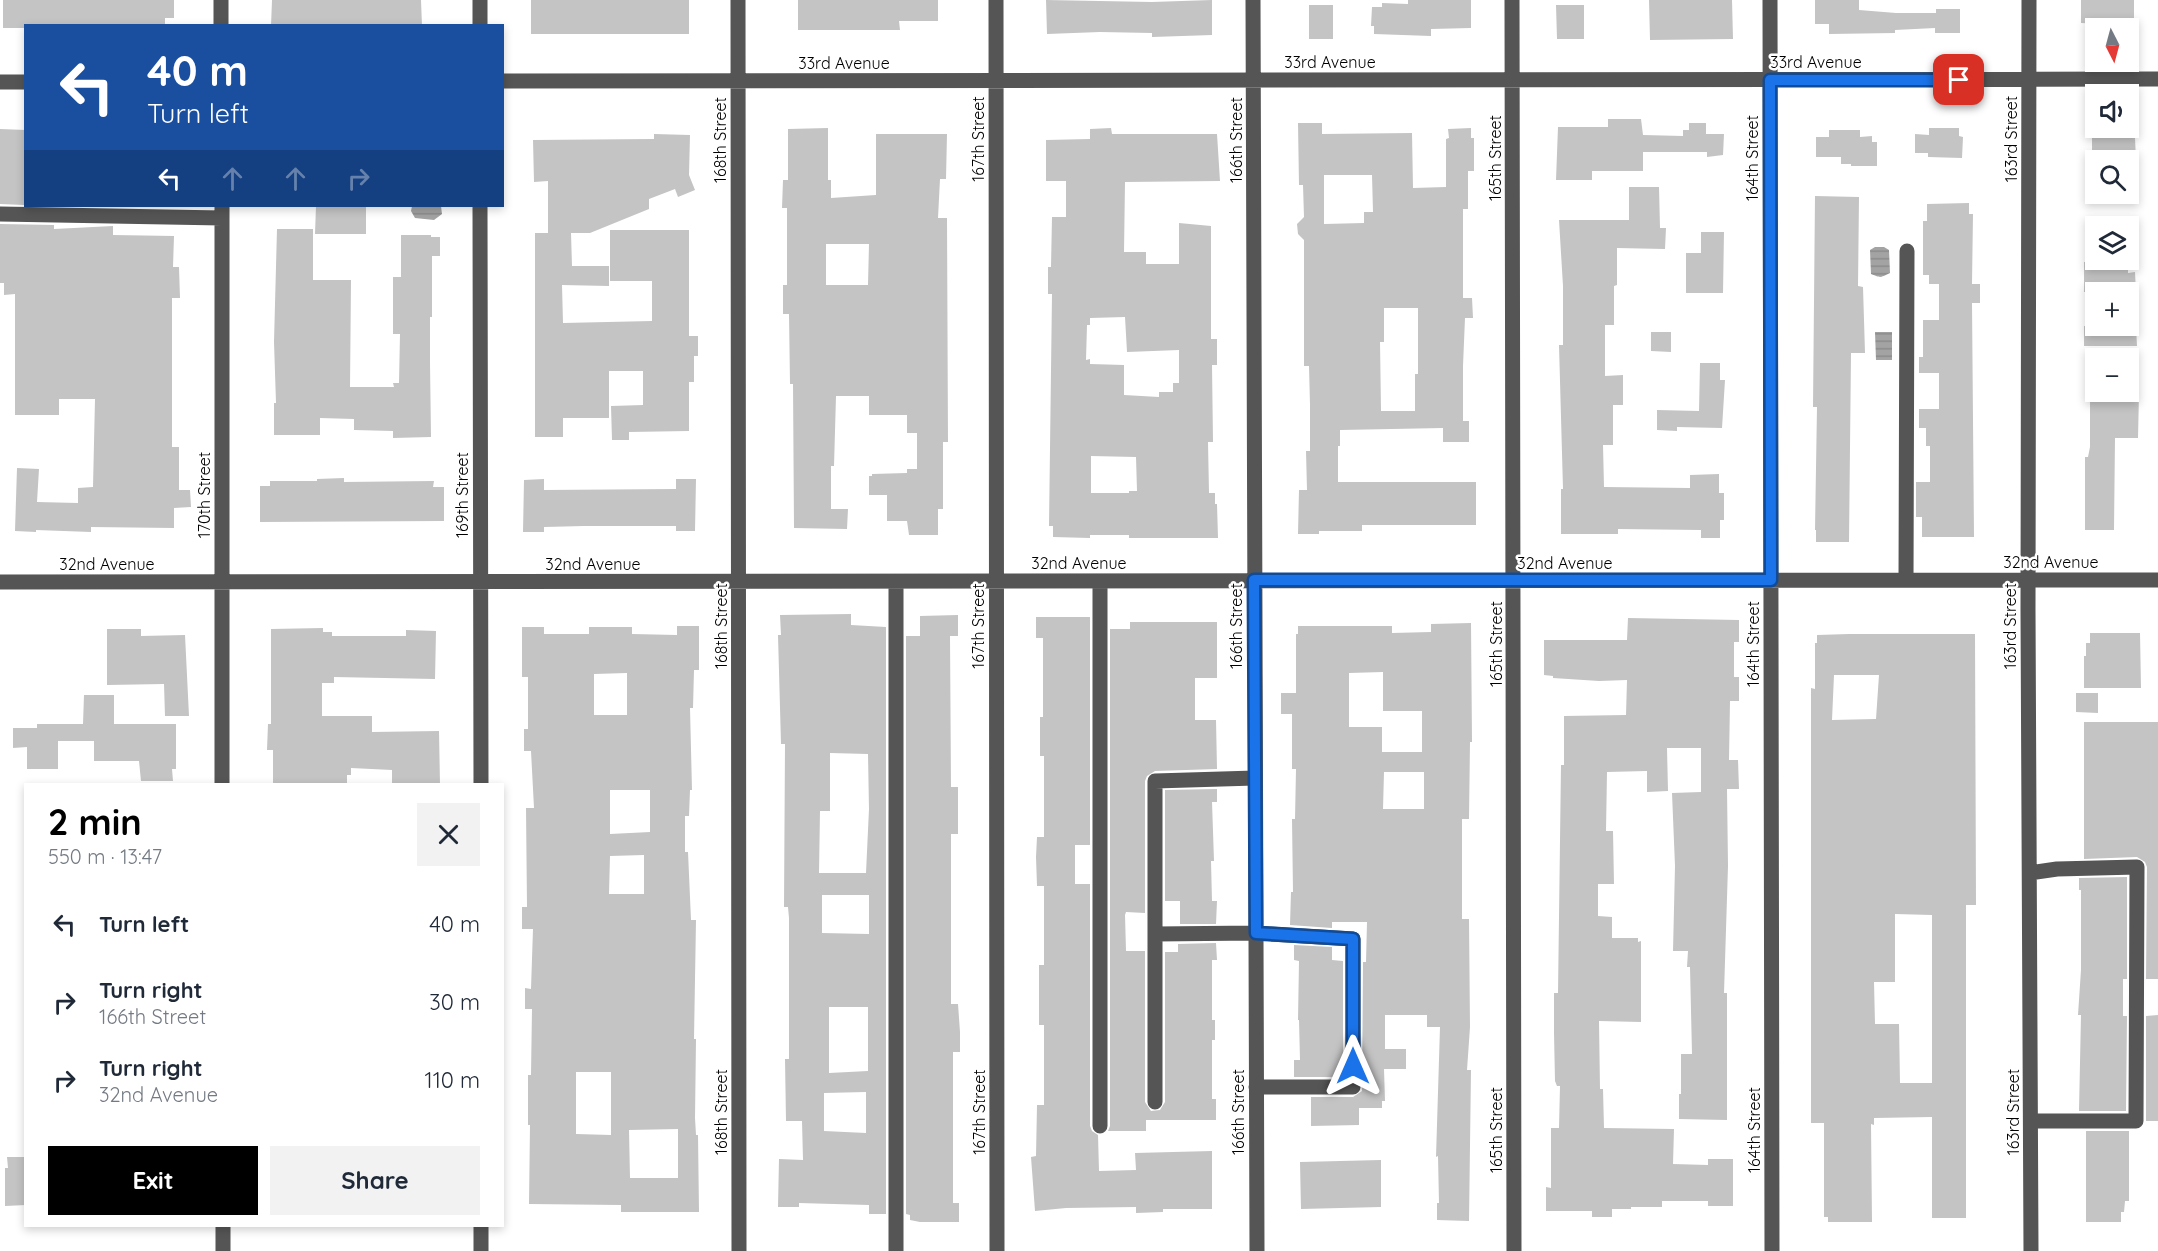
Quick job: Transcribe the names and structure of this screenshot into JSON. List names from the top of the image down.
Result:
{
  "streets": {
    "street": [
      "33rd Avenue",
      "167th Street",
      "163rd Street",
      "168th Street",
      "166th Street",
      "165th Street",
      "164th Street",
      "170th Street",
      "169th Street",
      "32nd Avenue"
    ]
  },
  "crossings": [
    ["33rd Avenue", "167th Street"],
    ["33rd Avenue", "163rd Street"],
    ["33rd Avenue", "168th Street"],
    ["33rd Avenue", "166th Street"],
    ["33rd Avenue", "165th Street"],
    ["33rd Avenue", "164th Street"],
    ["167th Street", "32nd Avenue"],
    ["163rd Street", "32nd Avenue"],
    ["168th Street", "32nd Avenue"],
    ["166th Street", "32nd Avenue"],
    ["165th Street", "32nd Avenue"],
    ["164th Street", "32nd Avenue"],
    ["170th Street", "32nd Avenue"],
    ["169th Street", "32nd Avenue"]
  ],
  "north": "bottom",
  "page": {
    "map_buttons": ["+", "−"],
    "turn": ["40 m", "Turn left"],
    "heading": ["2 min", "550 m · 13:47"],
    "list": [
      {
        "name": "Turn left",
        "value": "40 m"
      },
      {
        "name": "Turn right",
        "note": "166th Street",
        "value": "30 m"
      },
      {
        "name": "Turn right",
        "note": "32nd Avenue",
        "value": "110 m"
      }
    ],
    "buttons": ["Exit", "Share"]
  }
}
